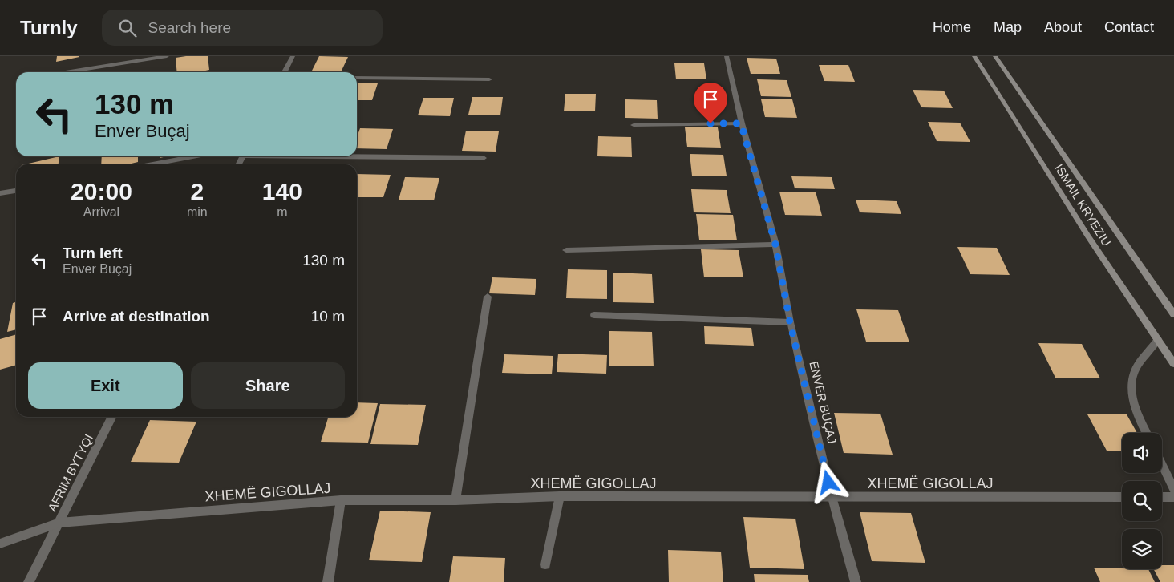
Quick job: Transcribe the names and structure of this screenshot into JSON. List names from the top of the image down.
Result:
{
  "streets": {
    "main road": ["ISMAIL KRYEZIU"],
    "street": ["ENVER BUÇAJ", "AFRIM BYTYQI", "XHEMË GIGOLLAJ"]
  },
  "crossings": [
    ["ENVER BUÇAJ", "XHEMË GIGOLLAJ"],
    ["AFRIM BYTYQI", "XHEMË GIGOLLAJ"]
  ],
  "page": {
    "header": "Turnly",
    "search": "Search here",
    "nav": [
      "Home",
      "Map",
      "About",
      "Contact"
    ],
    "turn": ["130 m", "Enver Buçaj"],
    "eta": [
      "20:00",
      "Arrival",
      "2",
      "min",
      "140",
      "m"
    ],
    "list": [
      {
        "name": "Turn left",
        "note": "Enver Buçaj",
        "value": "130 m"
      },
      {
        "name": "Arrive at destination",
        "value": "10 m"
      }
    ],
    "buttons": ["Exit", "Share"]
  }
}
